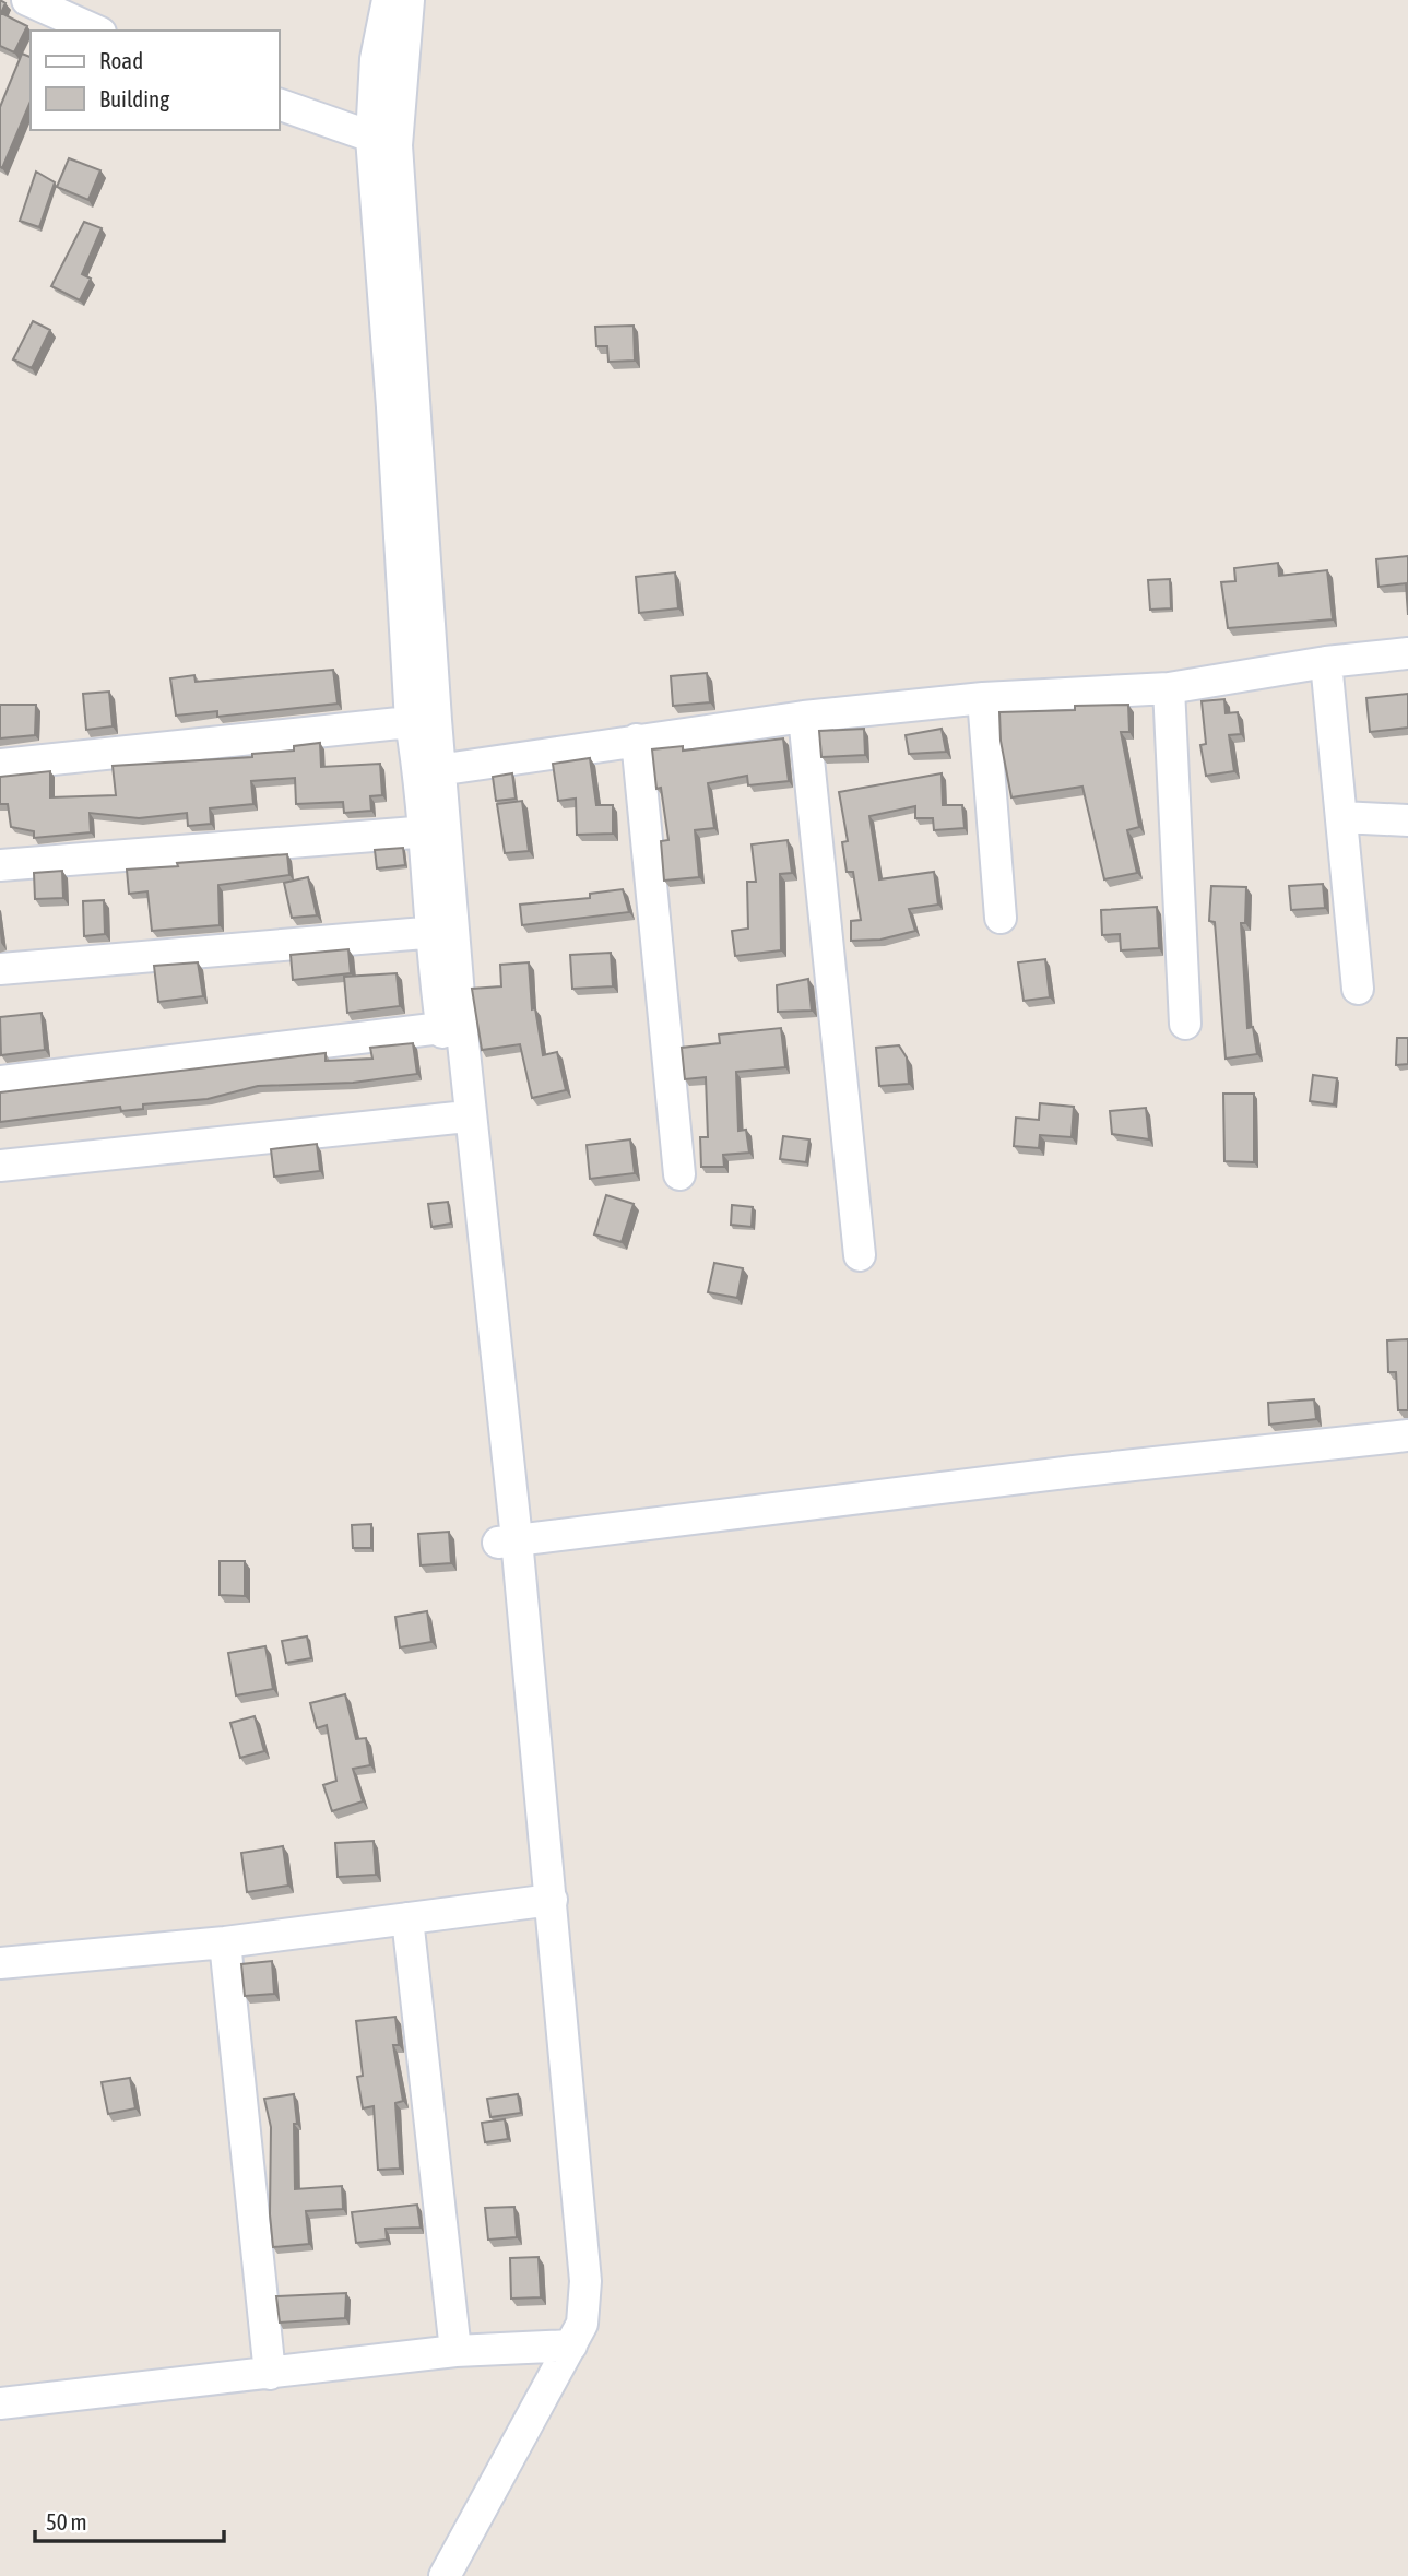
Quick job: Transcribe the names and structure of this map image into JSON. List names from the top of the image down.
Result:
{
  "legend": ["Road", "Building"],
  "scale_bar": "50 m"
}
